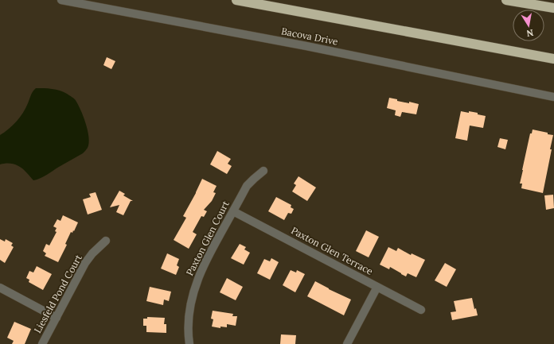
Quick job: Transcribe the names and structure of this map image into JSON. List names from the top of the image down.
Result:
{
  "streets": {
    "street": [
      "Bacova Drive",
      "Paxton Glen Court",
      "Paxton Glen Terrace",
      "Liesfeld Pond Court"
    ]
  },
  "crossings": [
    ["Paxton Glen Court", "Paxton Glen Terrace"]
  ],
  "north": "bottom"
}
